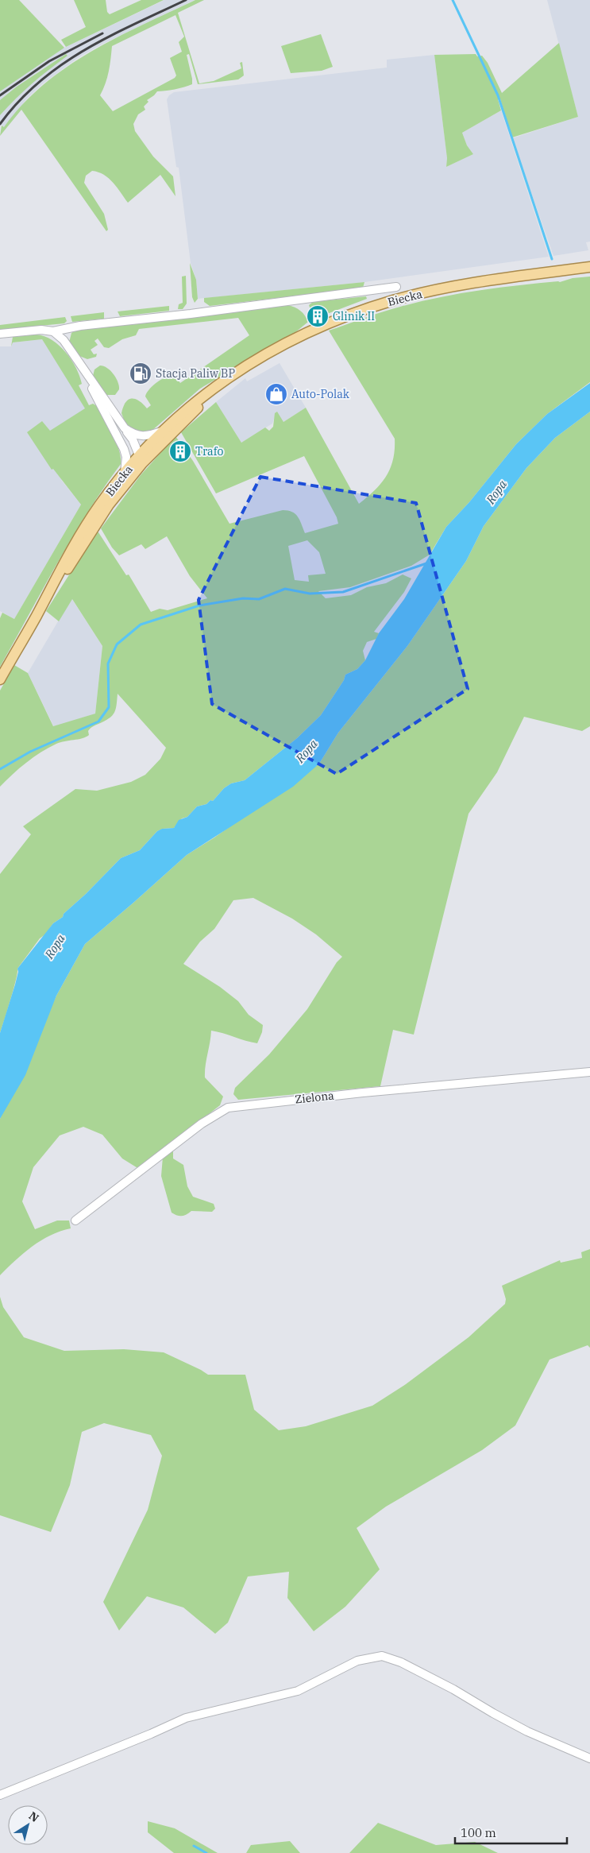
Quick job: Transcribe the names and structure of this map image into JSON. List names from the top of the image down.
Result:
{
  "streets": {
    "main road": ["Biecka"],
    "street": ["Zielona"]
  },
  "water": ["Ropa"],
  "places": {
    "building": ["Glinik II", "Trafo"],
    "fuel station": ["Stacja Paliw BP"],
    "shop": ["Auto-Polak"]
  },
  "scale_bar": "100 m",
  "north": "top right"
}
